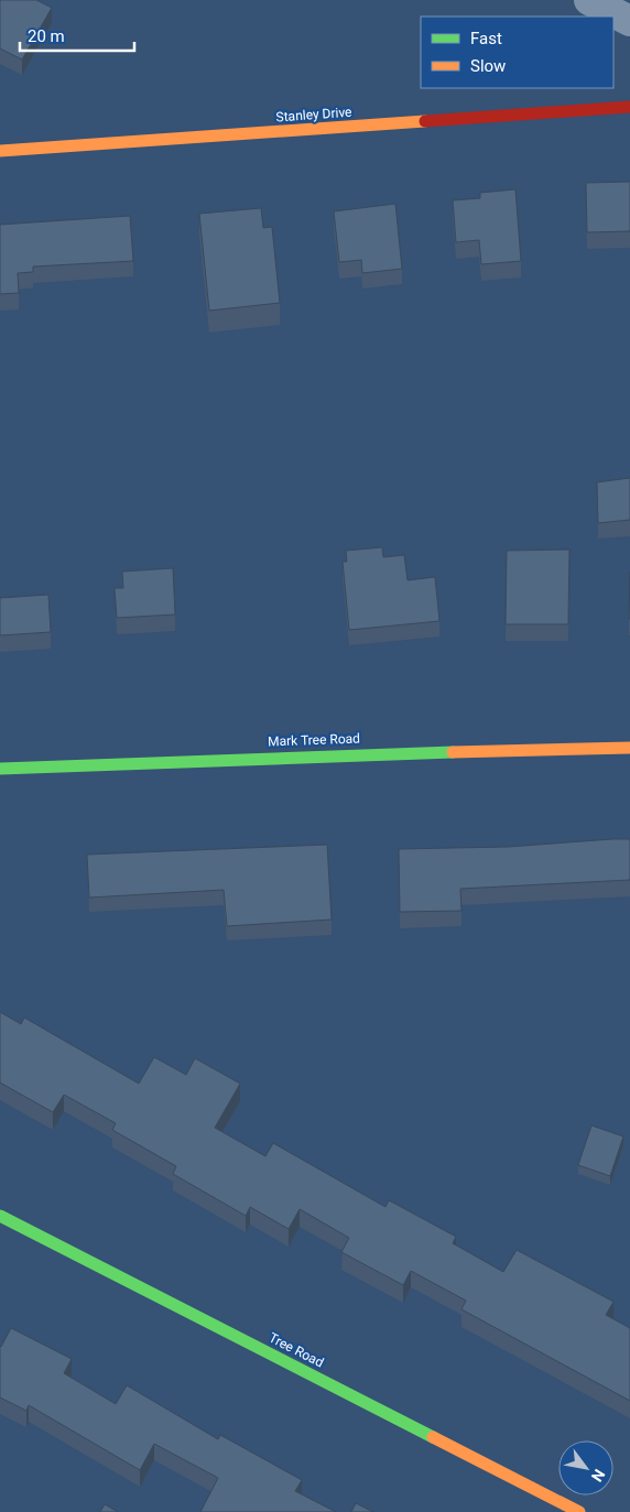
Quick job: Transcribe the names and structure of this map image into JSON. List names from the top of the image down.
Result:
{
  "streets": {
    "street": ["Stanley Drive", "Mark Tree Road", "Tree Road"]
  },
  "legend": ["Fast", "Slow"],
  "scale_bar": "20 m",
  "north": "bottom right"
}
